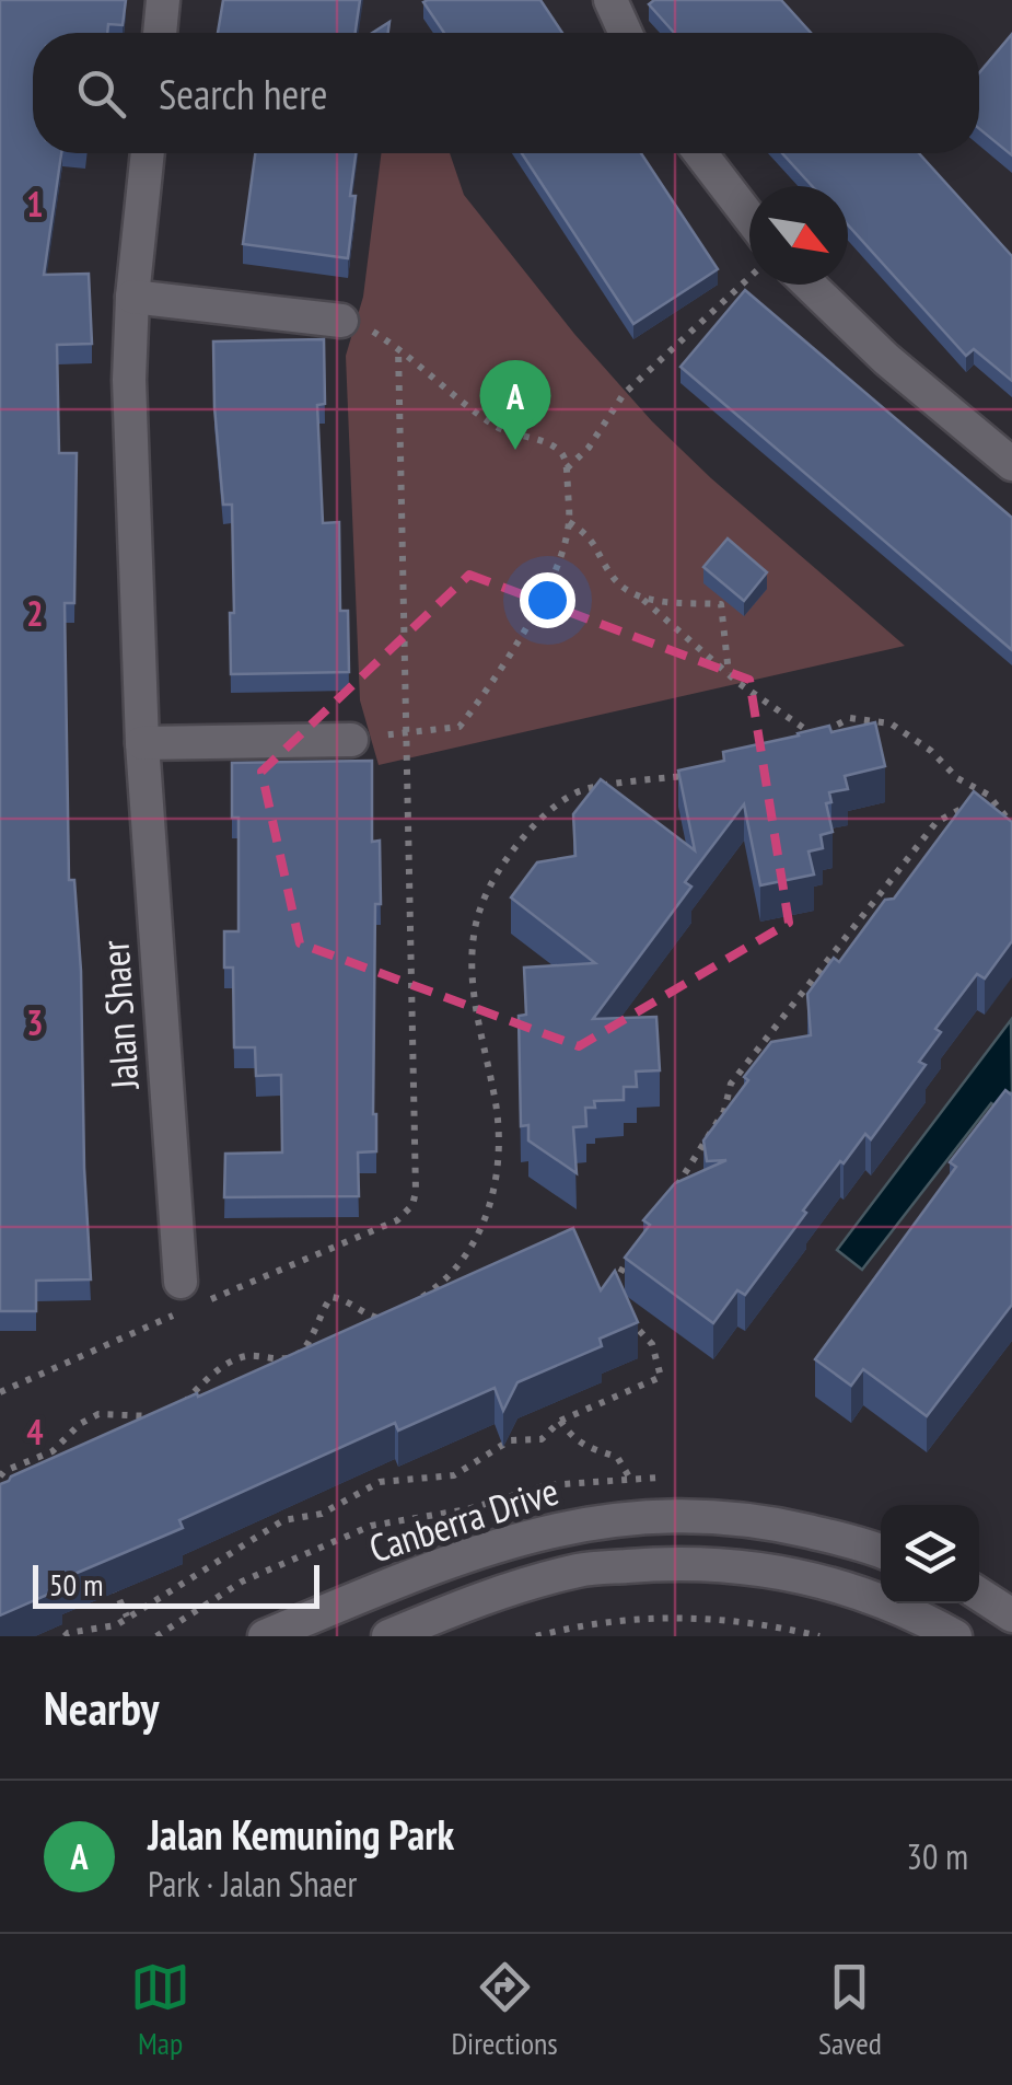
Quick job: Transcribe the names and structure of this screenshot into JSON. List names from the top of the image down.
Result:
{
  "streets": {
    "street": ["Jalan Shaer", "Canberra Drive"]
  },
  "scale_bar": "50 m",
  "north": "bottom right",
  "page": {
    "search": "Search here",
    "pins": "A",
    "scale": "50 m",
    "heading": "Nearby",
    "list": [
      {
        "mark": "A",
        "name": "Jalan Kemuning Park",
        "note": "Park · Jalan Shaer",
        "value": "30 m"
      }
    ],
    "nav": ["Map", "Directions", "Saved"]
  },
  "grid": {
    "rows": [
      "1",
      "2",
      "3",
      "4"
    ]
  }
}
